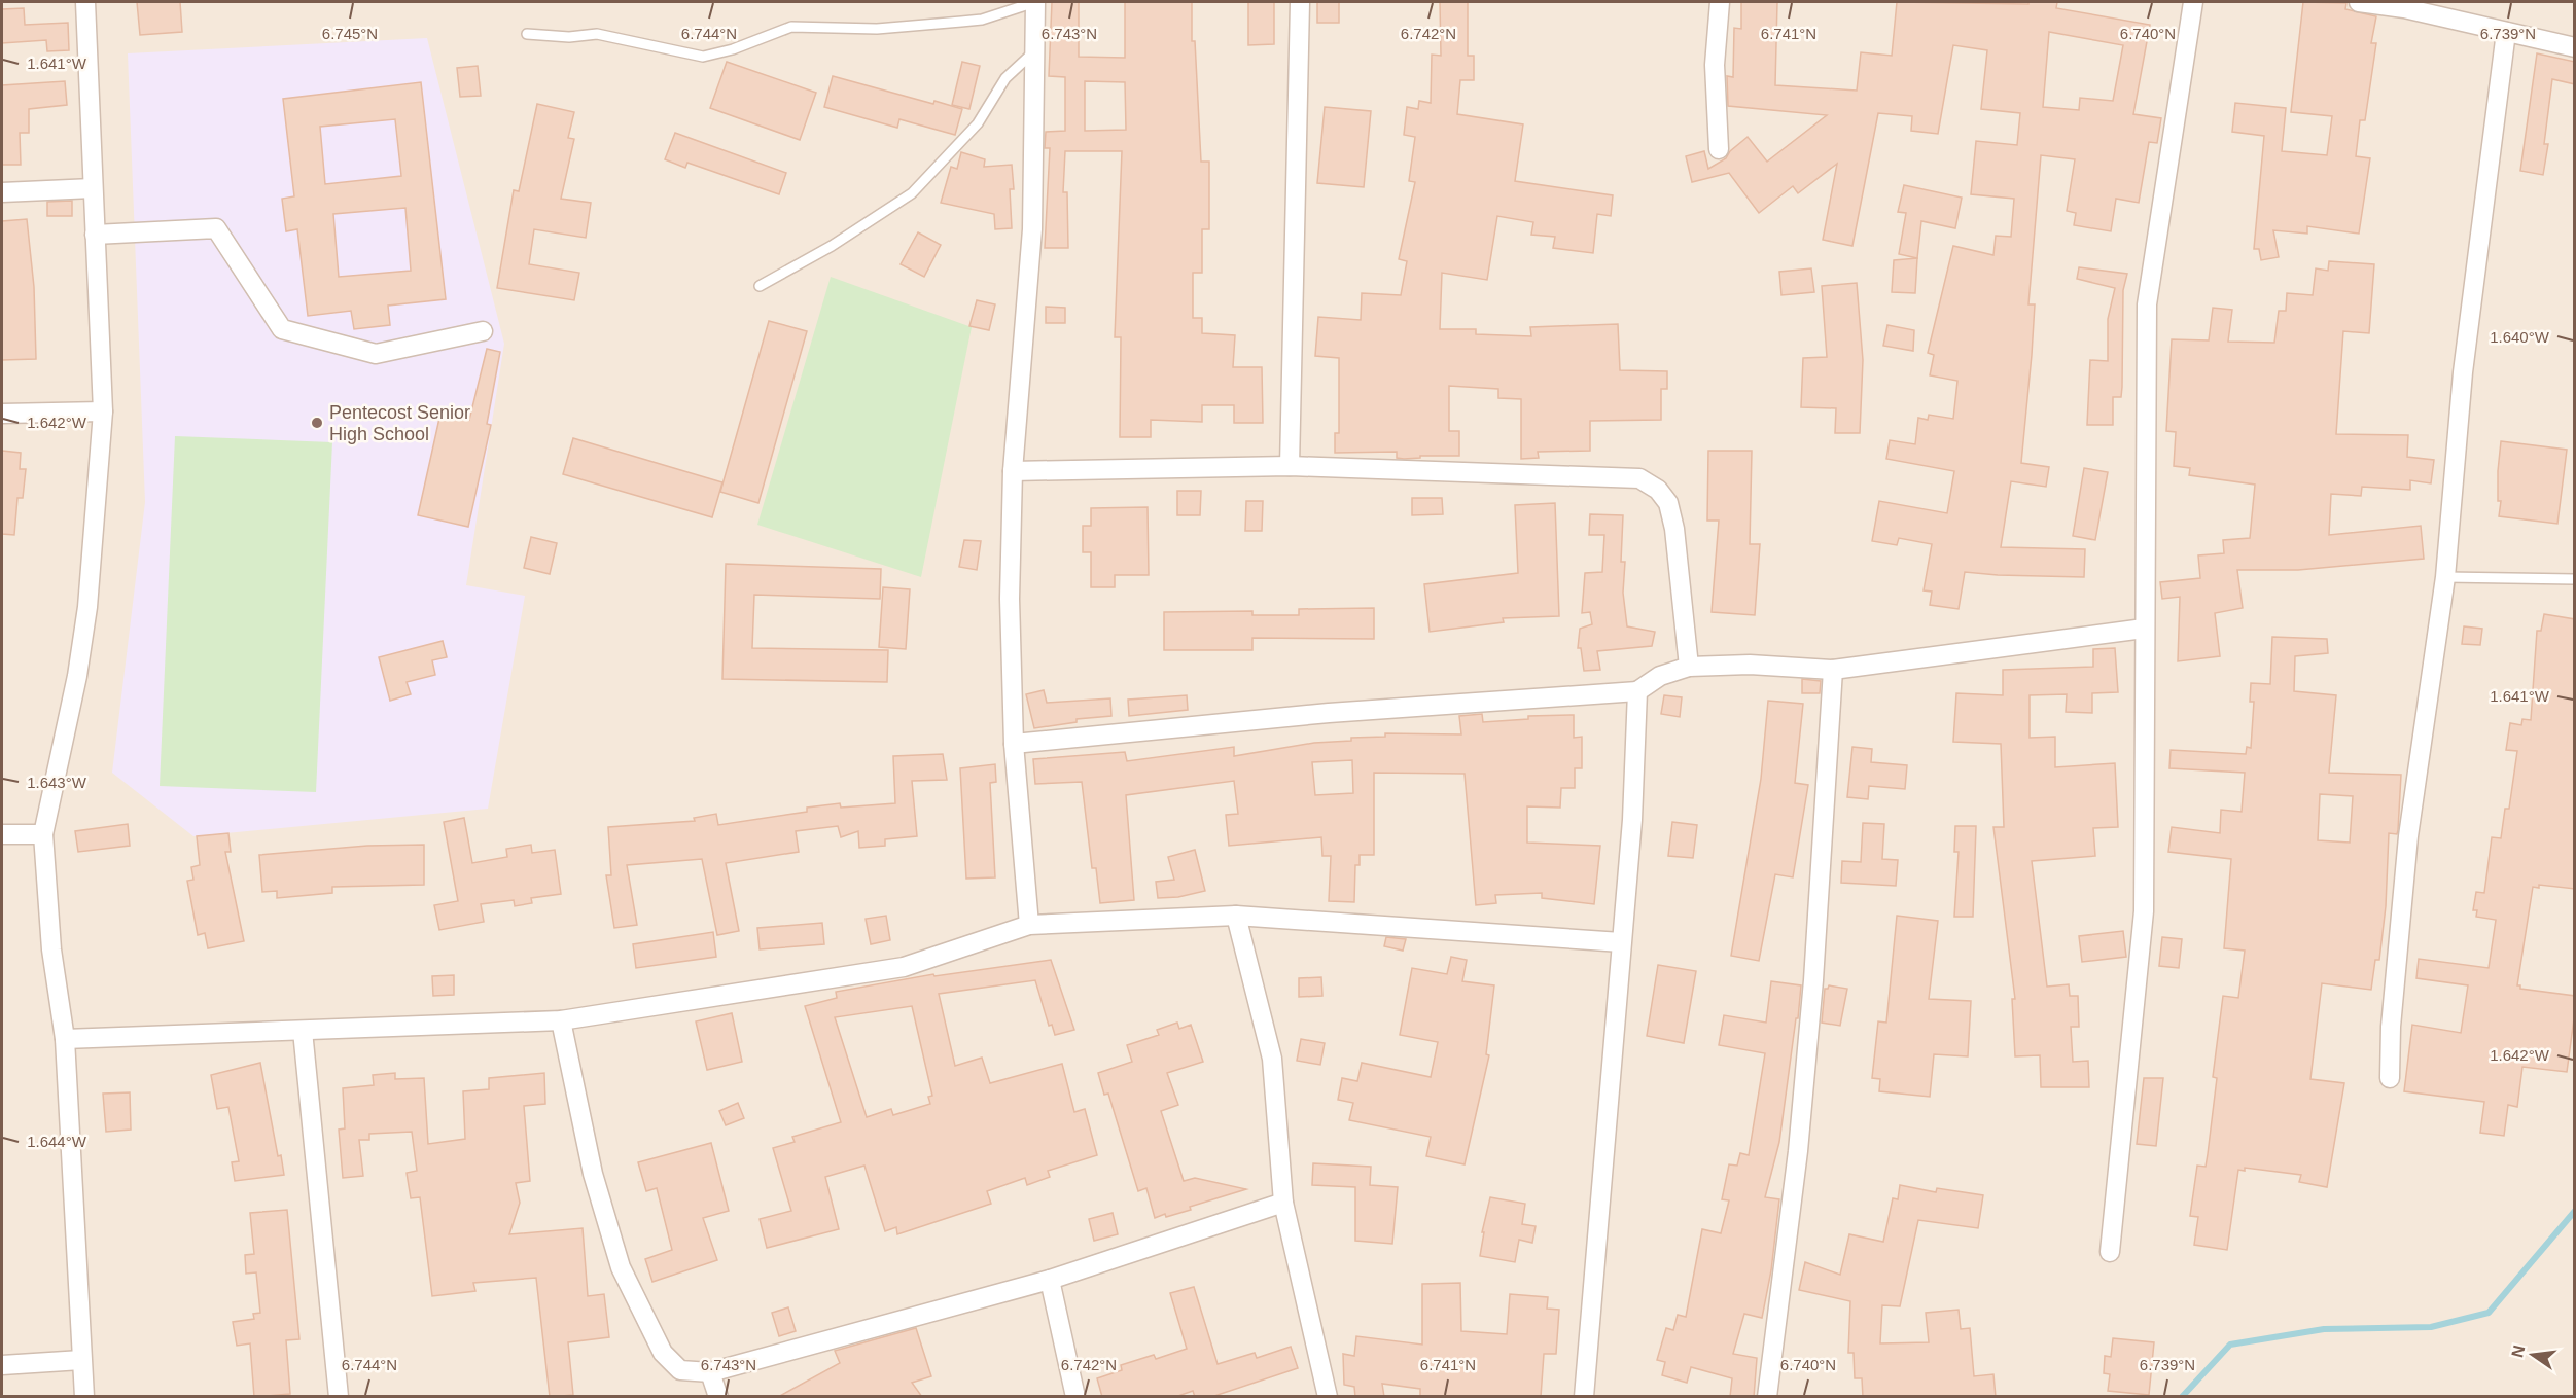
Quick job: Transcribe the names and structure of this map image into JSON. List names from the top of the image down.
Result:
{
  "places": ["Pentecost Senior High School"],
  "north": "left",
  "coordinates": [
    "6.745°N",
    "6.744°N",
    "6.743°N",
    "6.742°N",
    "6.741°N",
    "6.740°N",
    "6.739°N",
    "1.641°W",
    "1.640°W",
    "1.642°W",
    "1.643°W",
    "1.644°W"
  ]
}
